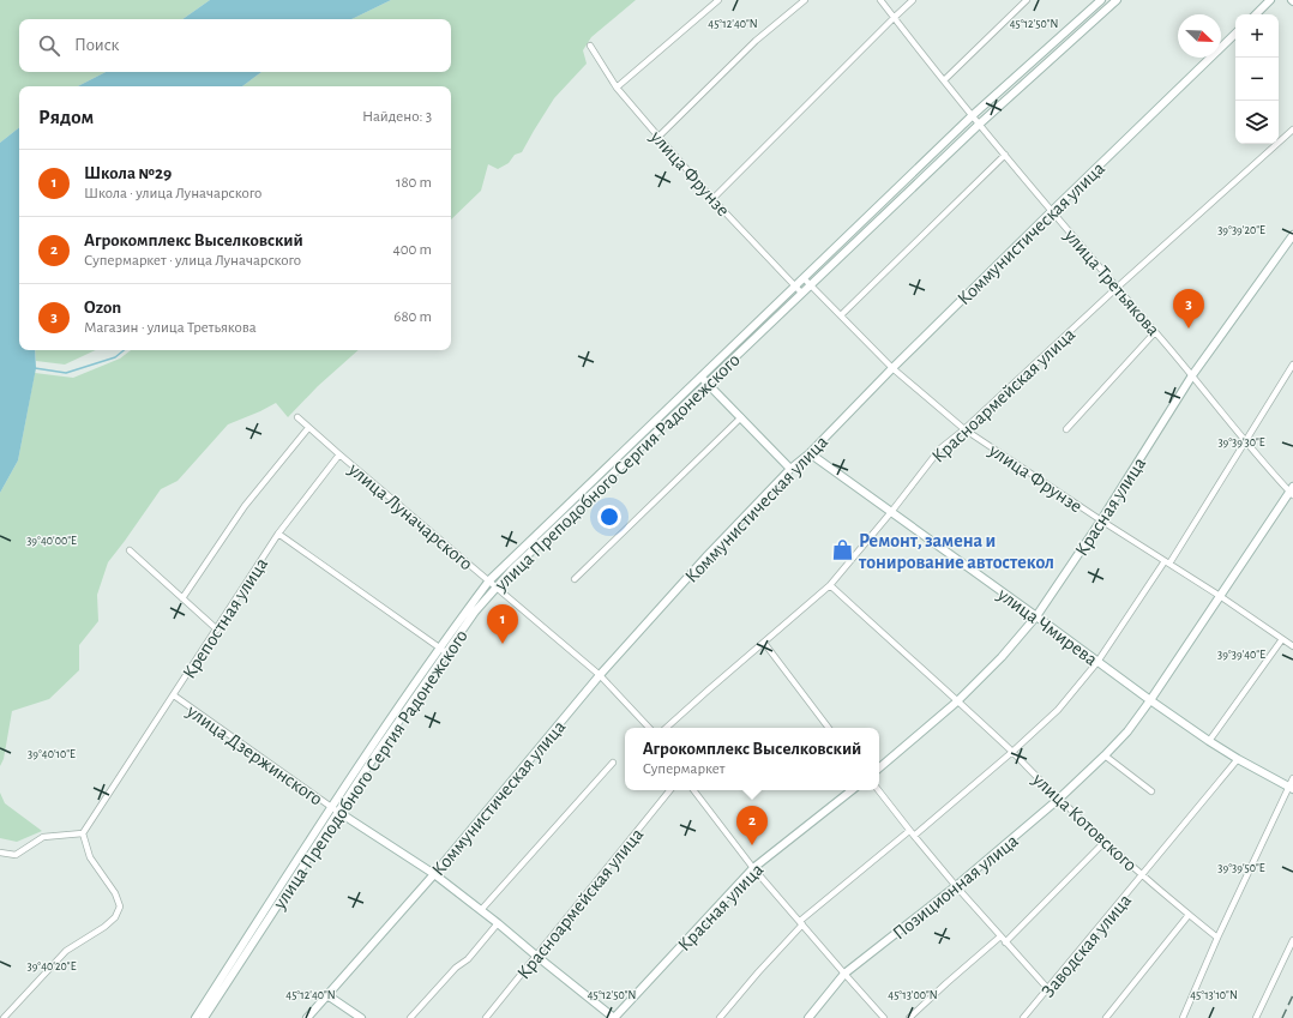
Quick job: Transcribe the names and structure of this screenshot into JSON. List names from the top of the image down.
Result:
{
  "streets": {
    "street": [
      "улица Фрунзе",
      "Коммунистическая улица",
      "улица Третьякова",
      "Красноармейская улица",
      "улица Преподобного Сергия Радонежского",
      "Красная улица",
      "улица Луначарского",
      "Крепостная улица",
      "улица Чмирева",
      "улица Дзержинского",
      "улица Котовского",
      "Позиционная улица",
      "Заводская улица"
    ]
  },
  "crossings": [
    ["улица Фрунзе", "Коммунистическая улица"],
    ["улица Фрунзе", "Красноармейская улица"],
    ["улица Фрунзе", "улица Преподобного Сергия Радонежского"],
    ["улица Фрунзе", "Красная улица"],
    ["улица Фрунзе", "Позиционная улица"],
    ["Коммунистическая улица", "улица Третьякова"],
    ["Коммунистическая улица", "улица Луначарского"],
    ["Коммунистическая улица", "улица Чмирева"],
    ["Коммунистическая улица", "улица Дзержинского"],
    ["улица Третьякова", "Красноармейская улица"],
    ["улица Третьякова", "улица Преподобного Сергия Радонежского"],
    ["улица Третьякова", "Красная улица"],
    ["улица Третьякова", "Позиционная улица"],
    ["Красноармейская улица", "улица Чмирева"],
    ["Красноармейская улица", "улица Дзержинского"],
    ["Красноармейская улица", "улица Котовского"],
    ["улица Преподобного Сергия Радонежского", "улица Луначарского"],
    ["улица Преподобного Сергия Радонежского", "улица Дзержинского"],
    ["Красная улица", "улица Чмирева"],
    ["Красная улица", "улица Дзержинского"],
    ["Красная улица", "улица Котовского"],
    ["улица Луначарского", "Крепостная улица"],
    ["Крепостная улица", "улица Дзержинского"],
    ["улица Чмирева", "Позиционная улица"],
    ["улица Чмирева", "Заводская улица"],
    ["улица Котовского", "Позиционная улица"],
    ["улица Котовского", "Заводская улица"]
  ],
  "places": {
    "shop": ["Ремонт, замена и тонирование автостекол"]
  },
  "north": "bottom right",
  "page": {
    "map_buttons": ["+", "−"],
    "search": "Поиск",
    "heading": ["Рядом", "Найдено: 3"],
    "list": [
      {
        "mark": "1",
        "name": "Школа №29",
        "note": "Школа · улица Луначарского",
        "value": "180 m"
      },
      {
        "mark": "2",
        "name": "Агрокомплекс Выселковский",
        "note": "Супермаркет · улица Луначарского",
        "value": "400 m"
      },
      {
        "mark": "3",
        "name": "Ozon",
        "note": "Магазин · улица Третьякова",
        "value": "680 m"
      }
    ],
    "pins": ["3", "1", "2"],
    "popup": ["Агрокомплекс Выселковский", "Супермаркет"]
  },
  "coordinates": [
    "45°12'40\"N",
    "45°12'50\"N",
    "39°39'20\"E",
    "39°39'30\"E",
    "39°40'00\"E",
    "39°39'40\"E",
    "39°40'10\"E",
    "39°39'50\"E",
    "39°40'20\"E",
    "45°13'00\"N",
    "45°13'10\"N"
  ]
}
